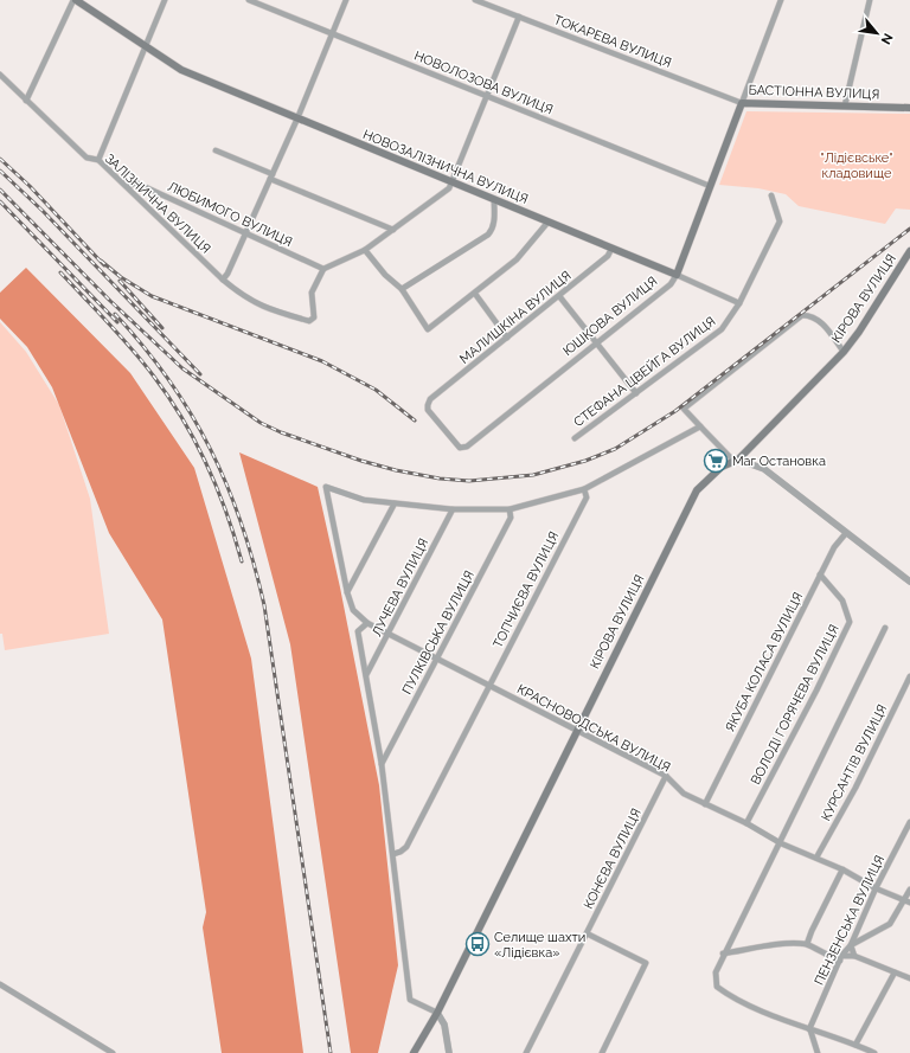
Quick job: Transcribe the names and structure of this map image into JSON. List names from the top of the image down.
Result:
{
  "streets": {
    "main road": [
      "БАСТІОННА ВУЛИЦЯ",
      "НОВОЗАЛІЗНИЧНА ВУЛИЦЯ",
      "КІРОВА ВУЛИЦЯ",
      "ЮШКОВА ВУЛИЦЯ"
    ],
    "street": [
      "ТОКАРЕВА ВУЛИЦЯ",
      "НОВОЛОЗОВА ВУЛИЦЯ",
      "ЗАЛІЗНИЧНА ВУЛИЦЯ",
      "ЛЮБИМОГО ВУЛИЦЯ",
      "МАЛИШКІНА ВУЛИЦЯ",
      "СТЕФАНА ЦВЕЙГА ВУЛИЦЯ",
      "ЛУЧЕВА ВУЛИЦЯ",
      "ТОПЧИЄВА ВУЛИЦЯ",
      "ПУЛКІВСЬКА ВУЛИЦЯ",
      "ЯКУБА КОЛАСА ВУЛИЦЯ",
      "ВОЛОДІ ГОРЯЧЕВА ВУЛИЦЯ",
      "КРАСНОВОДСЬКА ВУЛИЦЯ",
      "КУРСАНТІВ ВУЛИЦЯ",
      "КОНЄВА ВУЛИЦЯ",
      "ПЕНЗЕНСЬКА ВУЛИЦЯ"
    ]
  },
  "crossings": [
    ["ТОКАРЕВА ВУЛИЦЯ", "БАСТІОННА ВУЛИЦЯ"],
    ["ТОКАРЕВА ВУЛИЦЯ", "ЮШКОВА ВУЛИЦЯ"],
    ["НОВОЛОЗОВА ВУЛИЦЯ", "ЮШКОВА ВУЛИЦЯ"],
    ["БАСТІОННА ВУЛИЦЯ", "ЮШКОВА ВУЛИЦЯ"],
    ["НОВОЗАЛІЗНИЧНА ВУЛИЦЯ", "ЮШКОВА ВУЛИЦЯ"],
    ["НОВОЗАЛІЗНИЧНА ВУЛИЦЯ", "МАЛИШКІНА ВУЛИЦЯ"],
    ["НОВОЗАЛІЗНИЧНА ВУЛИЦЯ", "СТЕФАНА ЦВЕЙГА ВУЛИЦЯ"],
    ["ЗАЛІЗНИЧНА ВУЛИЦЯ", "ЛЮБИМОГО ВУЛИЦЯ"],
    ["КІРОВА ВУЛИЦЯ", "КРАСНОВОДСЬКА ВУЛИЦЯ"],
    ["ЮШКОВА ВУЛИЦЯ", "МАЛИШКІНА ВУЛИЦЯ"],
    ["ЛУЧЕВА ВУЛИЦЯ", "КРАСНОВОДСЬКА ВУЛИЦЯ"],
    ["ТОПЧИЄВА ВУЛИЦЯ", "КРАСНОВОДСЬКА ВУЛИЦЯ"],
    ["ПУЛКІВСЬКА ВУЛИЦЯ", "КРАСНОВОДСЬКА ВУЛИЦЯ"],
    ["ЯКУБА КОЛАСА ВУЛИЦЯ", "ВОЛОДІ ГОРЯЧЕВА ВУЛИЦЯ"],
    ["ЯКУБА КОЛАСА ВУЛИЦЯ", "КРАСНОВОДСЬКА ВУЛИЦЯ"],
    ["ВОЛОДІ ГОРЯЧЕВА ВУЛИЦЯ", "КРАСНОВОДСЬКА ВУЛИЦЯ"],
    ["КРАСНОВОДСЬКА ВУЛИЦЯ", "КУРСАНТІВ ВУЛИЦЯ"],
    ["КРАСНОВОДСЬКА ВУЛИЦЯ", "КОНЄВА ВУЛИЦЯ"],
    ["КРАСНОВОДСЬКА ВУЛИЦЯ", "ПЕНЗЕНСЬКА ВУЛИЦЯ"]
  ],
  "parks": ["\"Лідієвське\" кладовище"],
  "places": {
    "supermarket": ["Маг Остановка"],
    "bus stop": ["Селище шахти «Лідієвка»"]
  },
  "north": "bottom right"
}
